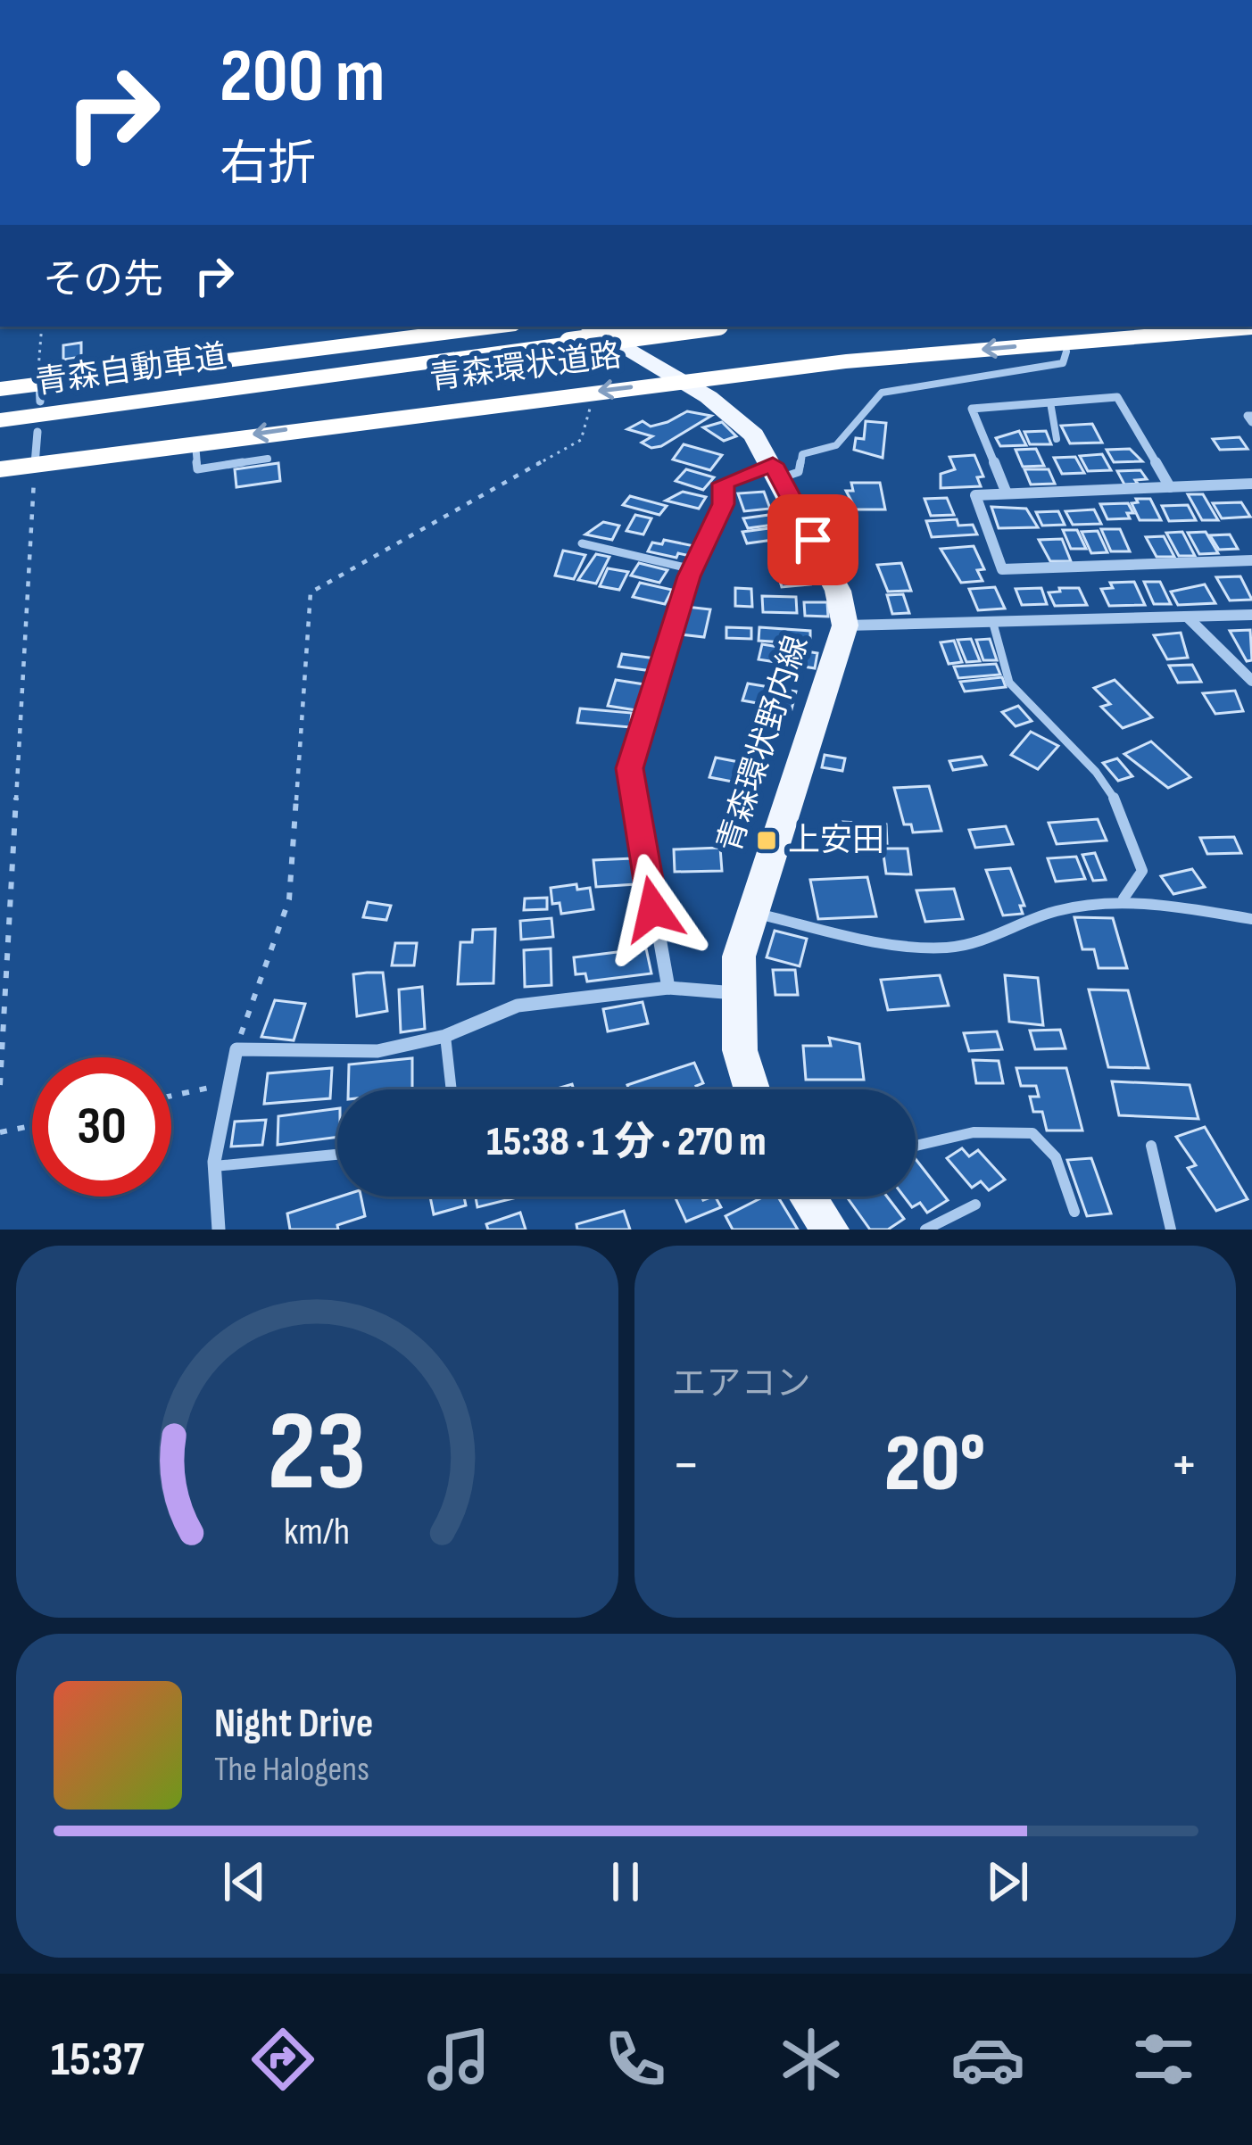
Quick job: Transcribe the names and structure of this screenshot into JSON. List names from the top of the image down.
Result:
{
  "streets": {
    "highway": ["青森環状道路", "青森自動車道"],
    "main road": ["青森環状野内線"]
  },
  "crossings": [
    ["青森環状道路", "青森環状野内線"],
    ["青森自動車道", "青森環状野内線"]
  ],
  "one_way": ["青森環状道路"],
  "places": {
    "transit": ["上安田"]
  },
  "page": {
    "turn": ["200 m", "右折"],
    "then": "その先",
    "limit": "30",
    "trip": "15:38 · 1 分 · 270 m",
    "tile": "エアコン",
    "heat": ["−", "20°", "+"],
    "song": ["Night Drive", "The Halogens"],
    "tabs": "15:37",
    "gauge": ["23", "km/h"]
  }
}
